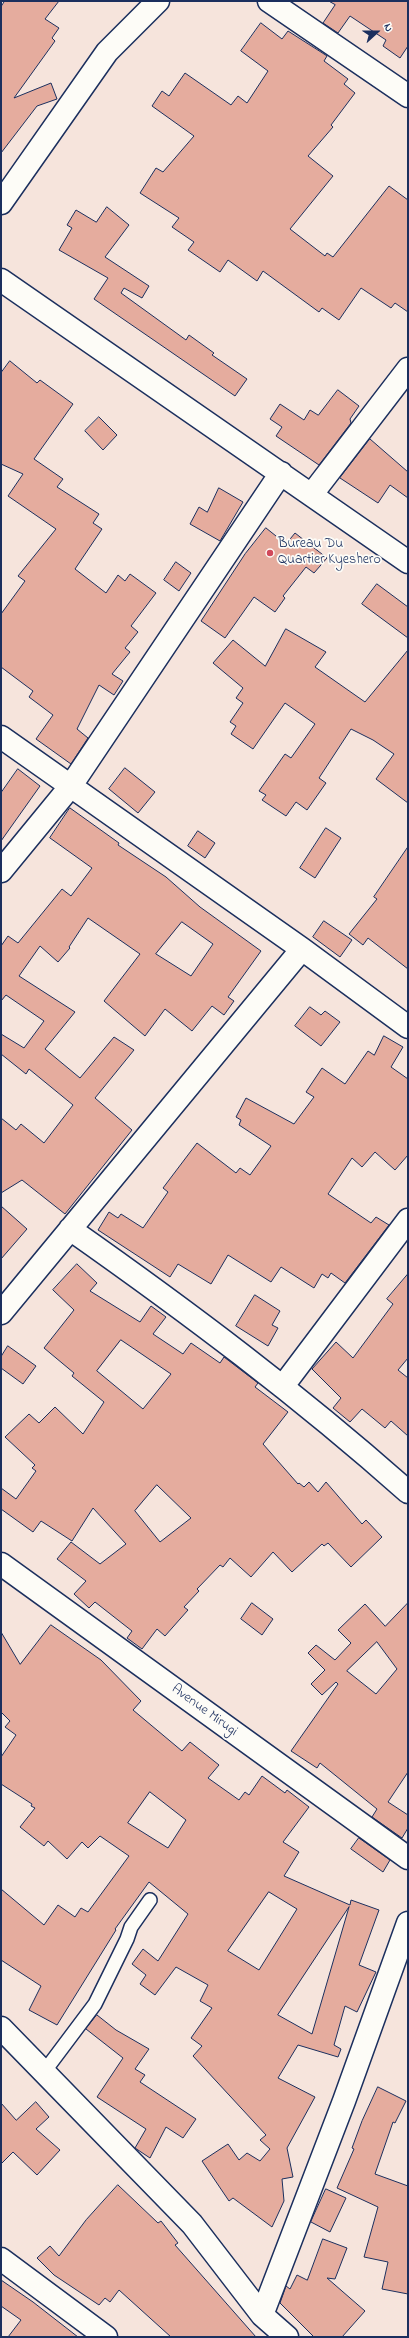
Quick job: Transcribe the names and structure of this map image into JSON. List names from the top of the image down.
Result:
{
  "streets": {
    "street": ["Avenue Mirugi"]
  },
  "places": ["Bureau Du Quartier Kyeshero"],
  "north": "right"
}
